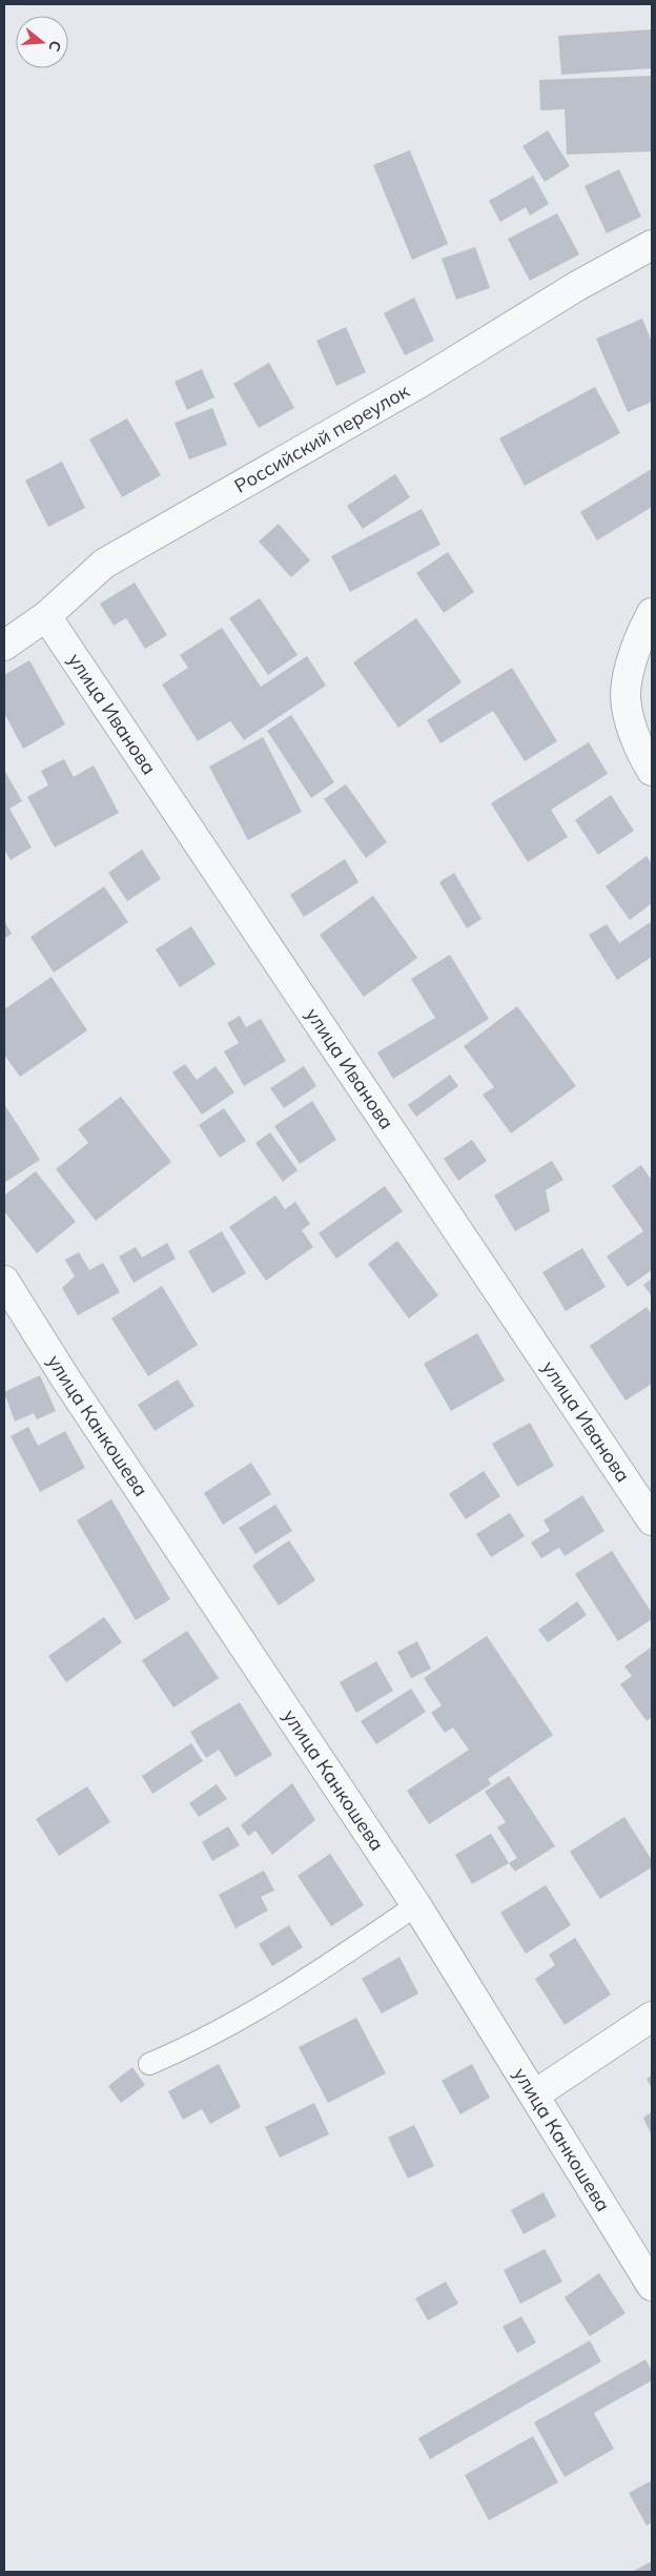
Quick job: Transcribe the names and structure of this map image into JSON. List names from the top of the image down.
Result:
{
  "streets": {
    "street": ["Российский переулок", "улица Иванова", "улица Канкошева"]
  },
  "crossings": [
    ["Российский переулок", "улица Иванова"]
  ],
  "north": "right"
}
